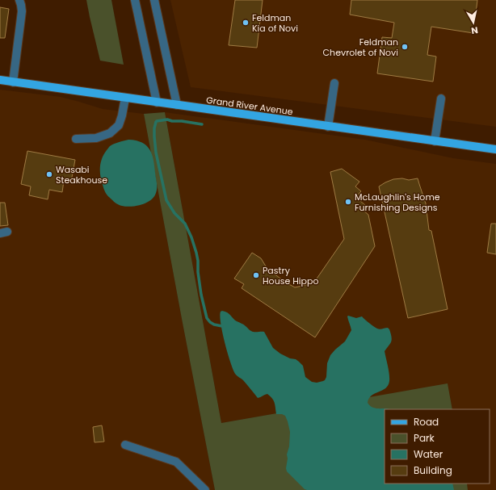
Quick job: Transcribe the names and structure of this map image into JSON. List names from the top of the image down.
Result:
{
  "streets": {
    "main road": ["Grand River Avenue"]
  },
  "places": [
    "Feldman Kia of Novi",
    "Feldman Chevrolet of Novi",
    "Wasabi Steakhouse",
    "McLaughlin's Home Furnishing Designs",
    "Pastry House Hippo"
  ],
  "legend": [
    "Road",
    "Park",
    "Water",
    "Building"
  ],
  "north": "bottom"
}
